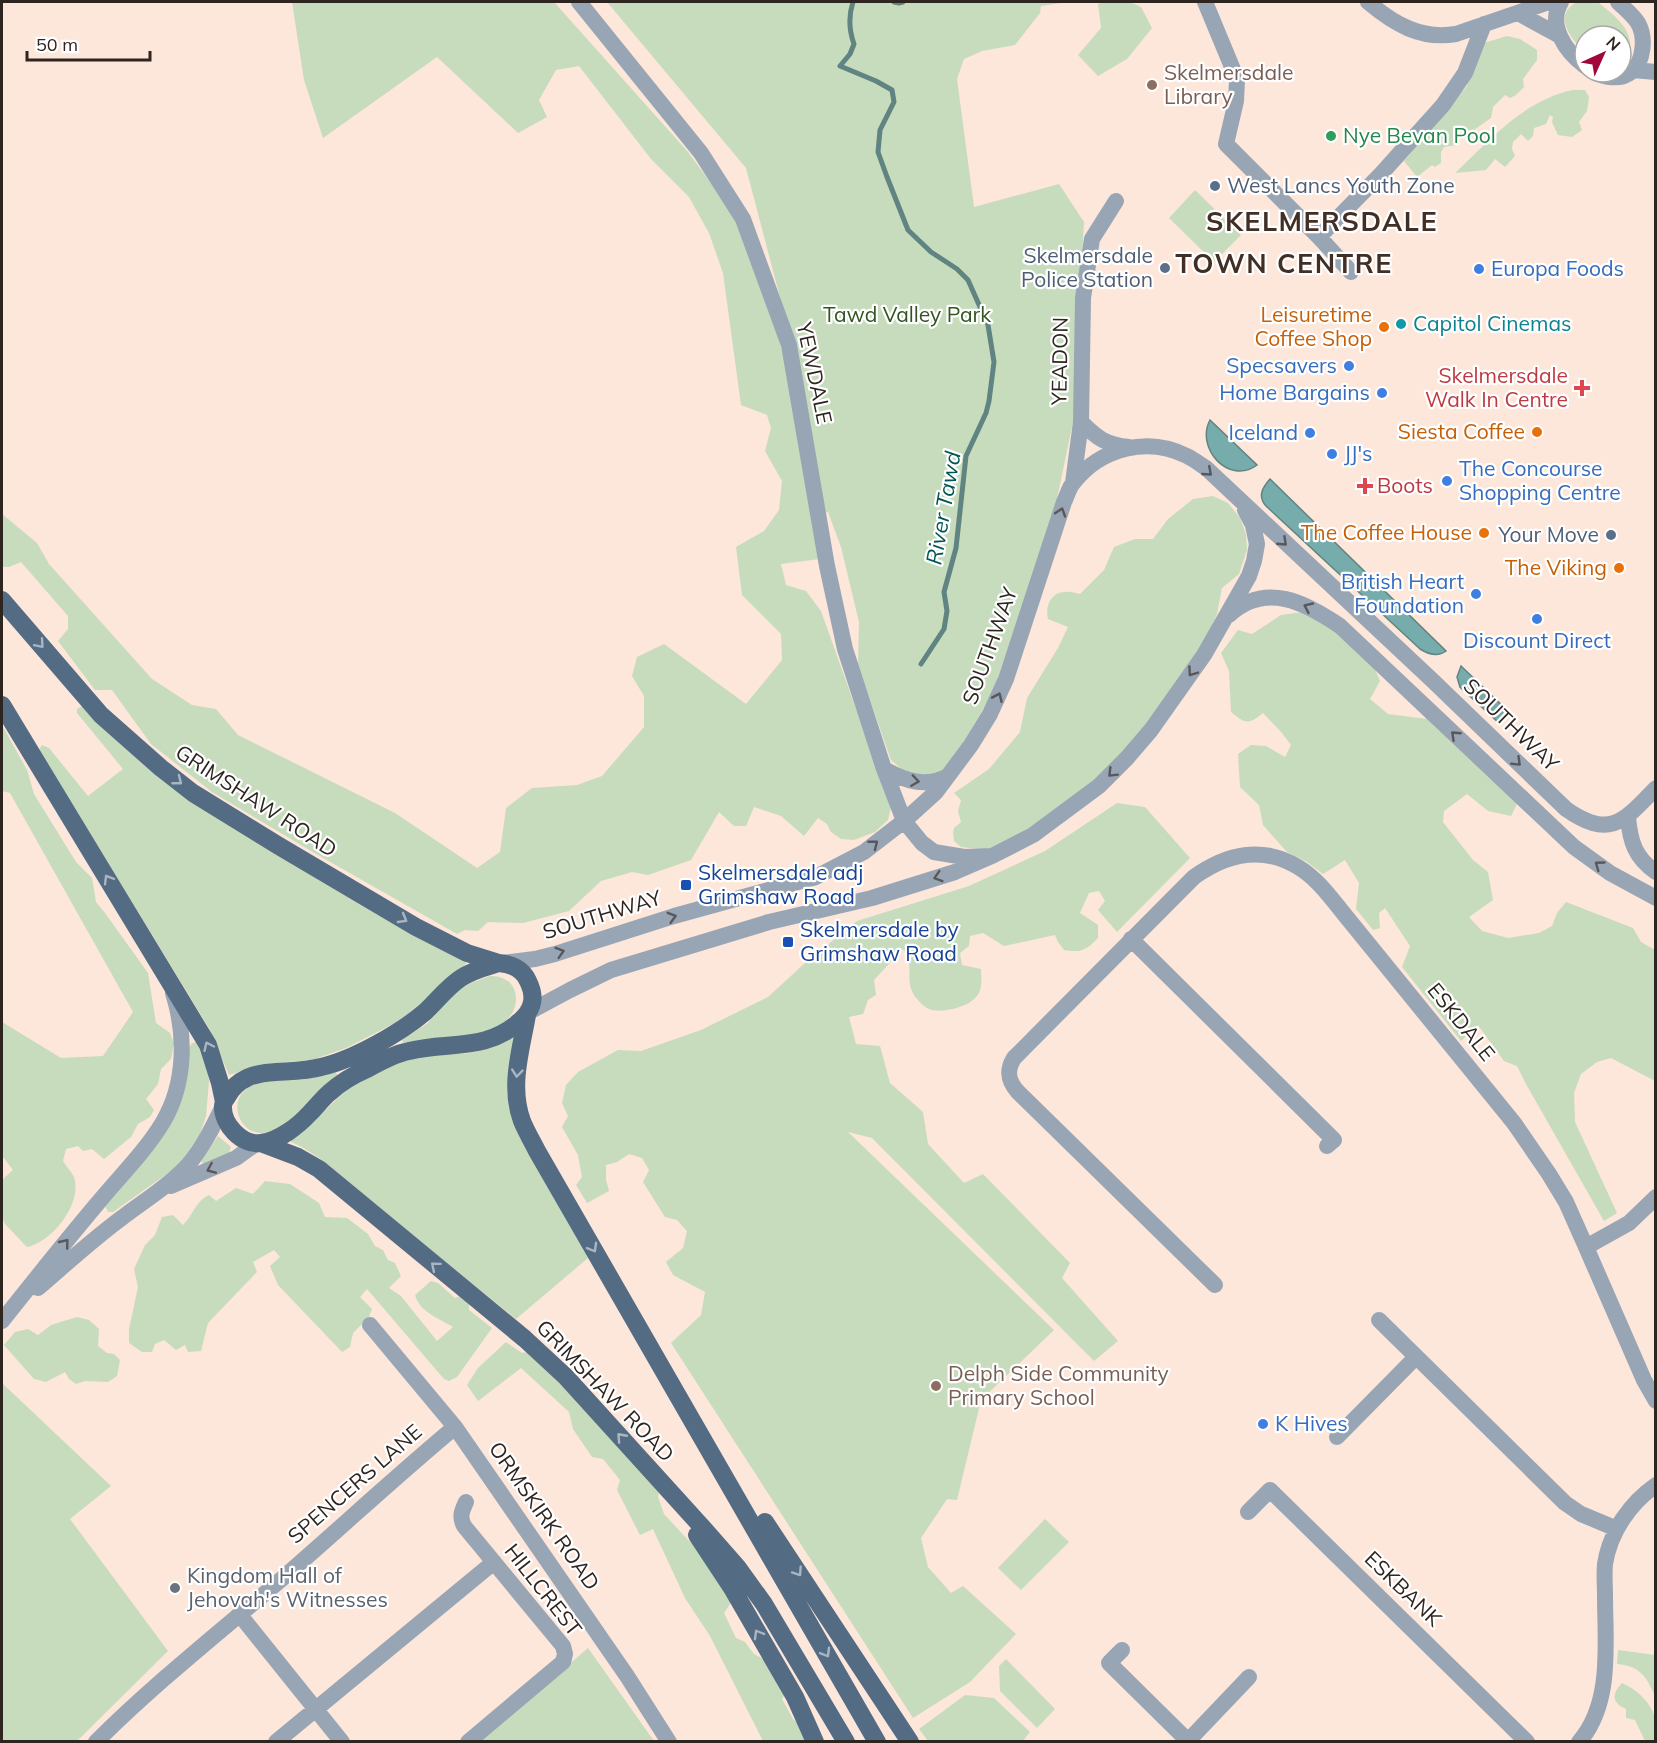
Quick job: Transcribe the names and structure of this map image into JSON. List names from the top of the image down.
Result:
{
  "streets": {
    "main road": ["GRIMSHAW ROAD"],
    "street": [
      "YEADON",
      "YEWDALE",
      "SOUTHWAY",
      "ESKDALE",
      "SPENCERS LANE",
      "ORMSKIRK ROAD",
      "ESKBANK",
      "HILLCREST"
    ]
  },
  "crossings": [
    ["YEADON", "SOUTHWAY"],
    ["YEWDALE", "SOUTHWAY"],
    ["SOUTHWAY", "GRIMSHAW ROAD"],
    ["SPENCERS LANE", "ORMSKIRK ROAD"]
  ],
  "districts": ["SKELMERSDALE", "TOWN CENTRE"],
  "water": ["River Tawd"],
  "parks": ["Tawd Valley Park"],
  "places": {
    "other": [
      "Skelmersdale Library",
      "Nye Bevan Pool",
      "West Lancs Youth Zone",
      "Skelmersdale Police Station",
      "Europa Foods",
      "Capitol Cinemas",
      "Leisuretime Coffee Shop",
      "Specsavers",
      "Home Bargains",
      "Siesta Coffee",
      "Iceland",
      "JJ's",
      "The Concourse Shopping Centre",
      "The Coffee House",
      "Your Move",
      "The Viking",
      "British Heart Foundation",
      "Discount Direct",
      "Delph Side Community Primary School",
      "K Hives",
      "Kingdom Hall of Jehovah's Witnesses"
    ],
    "health": ["Skelmersdale Walk In Centre", "Boots"],
    "transit": ["Skelmersdale adj Grimshaw Road", "Skelmersdale by Grimshaw Road"]
  },
  "scale_bar": "50 m",
  "north": "top right"
}
